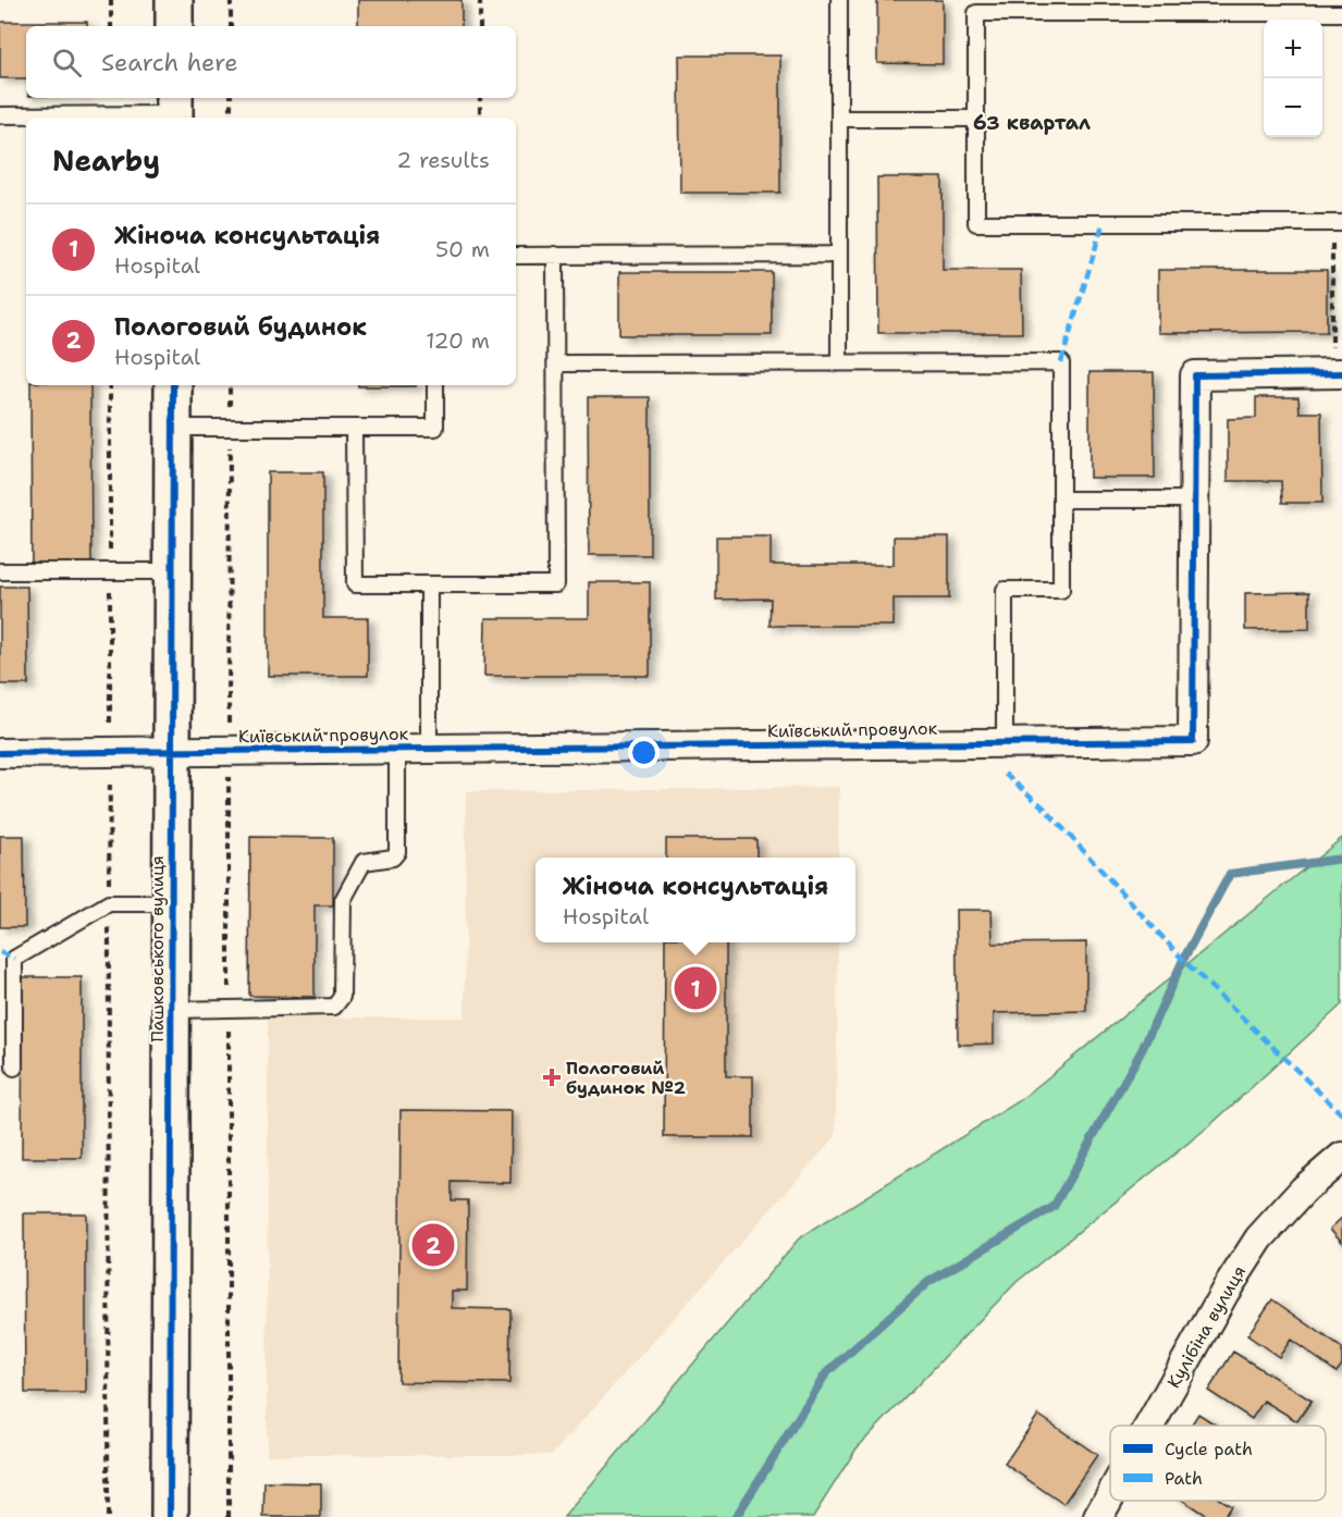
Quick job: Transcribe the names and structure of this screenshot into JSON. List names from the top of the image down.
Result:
{
  "streets": {
    "street": ["Київський провулок", "Пашковського вулиця", "Кулібіна вулиця"]
  },
  "crossings": [
    ["Київський провулок", "Пашковського вулиця"]
  ],
  "districts": ["63 квартал"],
  "places": {
    "health": ["Пологовий будинок №2"]
  },
  "legend": ["Cycle path", "Path"],
  "page": {
    "map_buttons": ["+", "−"],
    "search": "Search here",
    "heading": ["Nearby", "2 results"],
    "list": [
      {
        "mark": "1",
        "name": "Жіноча консультація",
        "note": "Hospital",
        "value": "50 m"
      },
      {
        "mark": "2",
        "name": "Пологовий будинок",
        "note": "Hospital",
        "value": "120 m"
      }
    ],
    "popup": ["Жіноча консультація", "Hospital"],
    "pins": ["1", "2"]
  }
}
